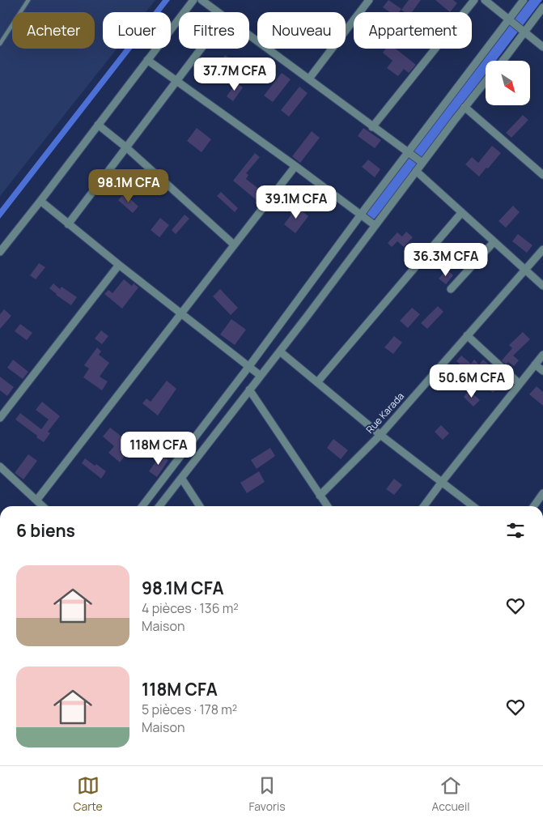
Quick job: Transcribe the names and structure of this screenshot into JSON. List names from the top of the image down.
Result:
{
  "streets": {
    "street": ["Rue Karada"]
  },
  "north": "bottom right",
  "page": {
    "chip": [
      "Acheter",
      "Louer",
      "Filtres",
      "Nouveau",
      "Appartement"
    ],
    "price": [
      "37.7M CFA",
      "98.1M CFA",
      "39.1M CFA",
      "36.3M CFA",
      "50.6M CFA",
      "118M CFA"
    ],
    "heading": "6 biens",
    "list": [
      {
        "name": "98.1M CFA",
        "note": "4 pièces · 136 m² · Maison"
      },
      {
        "name": "118M CFA",
        "note": "5 pièces · 178 m² · Maison"
      }
    ],
    "tabs": ["Carte", "Favoris", "Accueil"]
  }
}
